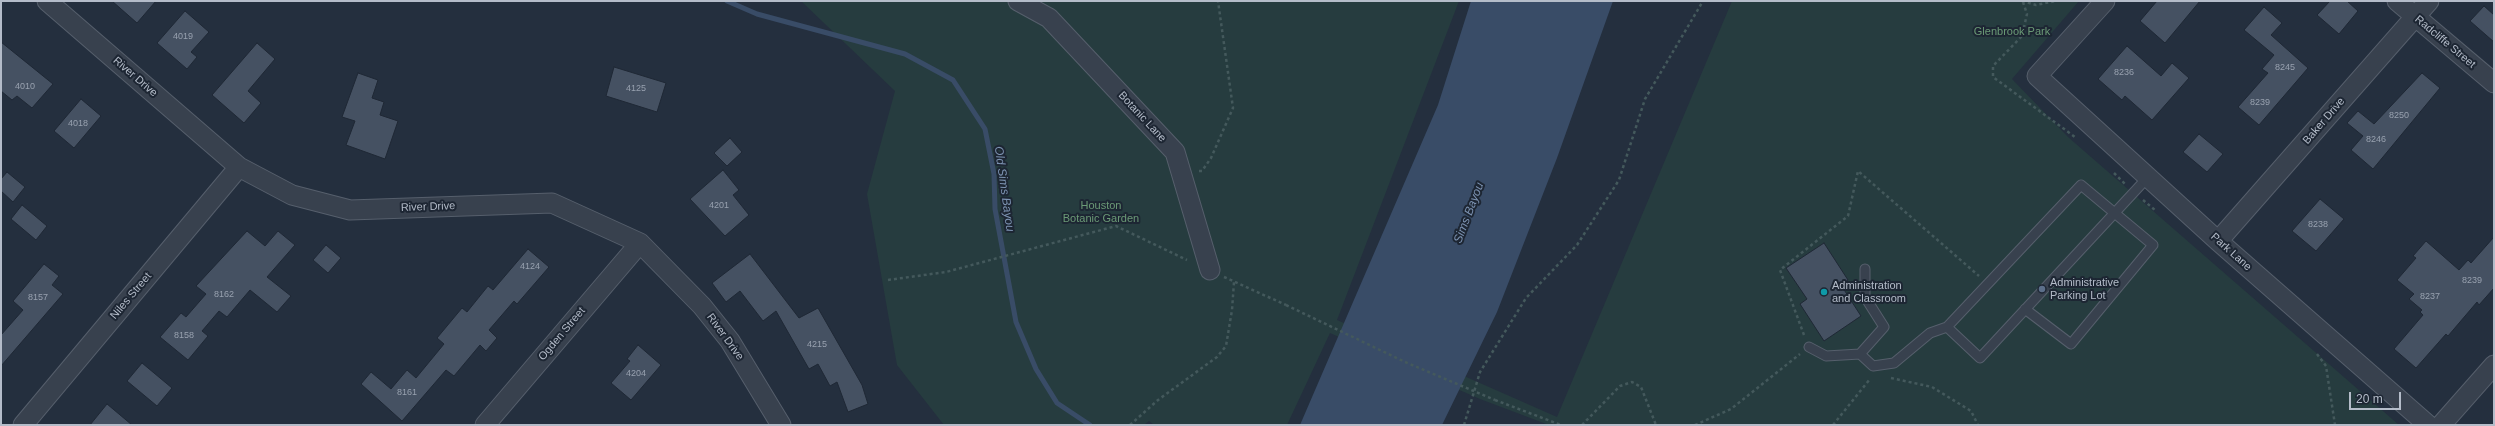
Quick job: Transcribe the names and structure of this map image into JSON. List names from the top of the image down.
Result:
{
  "streets": {
    "street": [
      "Radcliffe Street",
      "River Drive",
      "Botanic Lane",
      "Baker Drive",
      "Park Lane",
      "Niles Street",
      "Ogden Street"
    ]
  },
  "crossings": [
    ["Radcliffe Street", "Baker Drive"],
    ["River Drive", "Niles Street"],
    ["River Drive", "Ogden Street"],
    ["Baker Drive", "Park Lane"]
  ],
  "water": ["Old Sims Bayou", "Sims Bayou"],
  "parks": ["Glenbrook Park", "Houston Botanic Garden"],
  "places": ["Administrative Parking Lot", "Administration and Classroom"],
  "house_numbers": [
    "4019",
    "8245",
    "8236",
    "4010",
    "4125",
    "8239",
    "8250",
    "4018",
    "8246",
    "4201",
    "8238",
    "4124",
    "8239",
    "8162",
    "8237",
    "8157",
    "8158",
    "4215",
    "4204",
    "8161"
  ],
  "scale_bar": "20 m"
}
